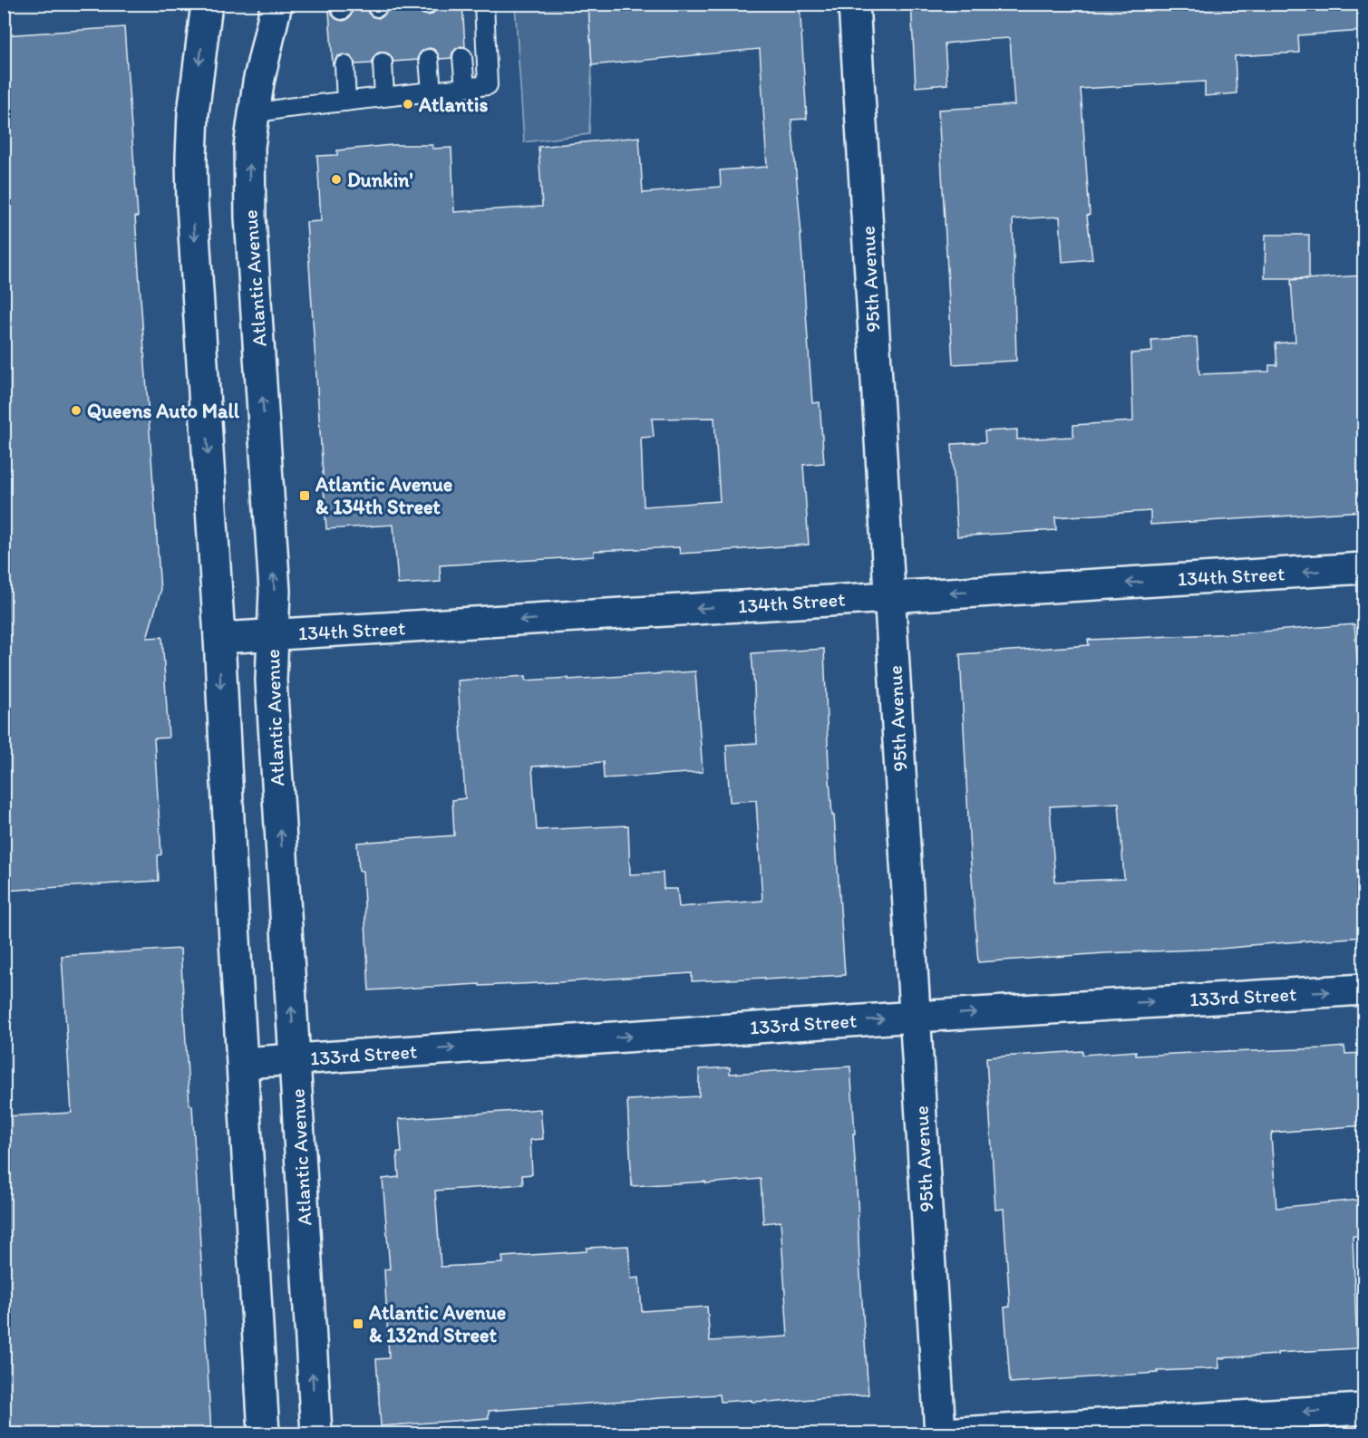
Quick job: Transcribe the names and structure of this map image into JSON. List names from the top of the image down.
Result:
{
  "streets": {
    "street": [
      "Atlantic Avenue",
      "95th Avenue",
      "134th Street",
      "133rd Street"
    ]
  },
  "crossings": [
    ["Atlantic Avenue", "134th Street"],
    ["Atlantic Avenue", "133rd Street"],
    ["95th Avenue", "134th Street"],
    ["95th Avenue", "133rd Street"]
  ],
  "one_way": ["134th Street", "133rd Street"],
  "places": {
    "other": ["Atlantis", "Dunkin'", "Queens Auto Mall"],
    "transit": ["Atlantic Avenue & 134th Street", "Atlantic Avenue & 132nd Street"]
  }
}
